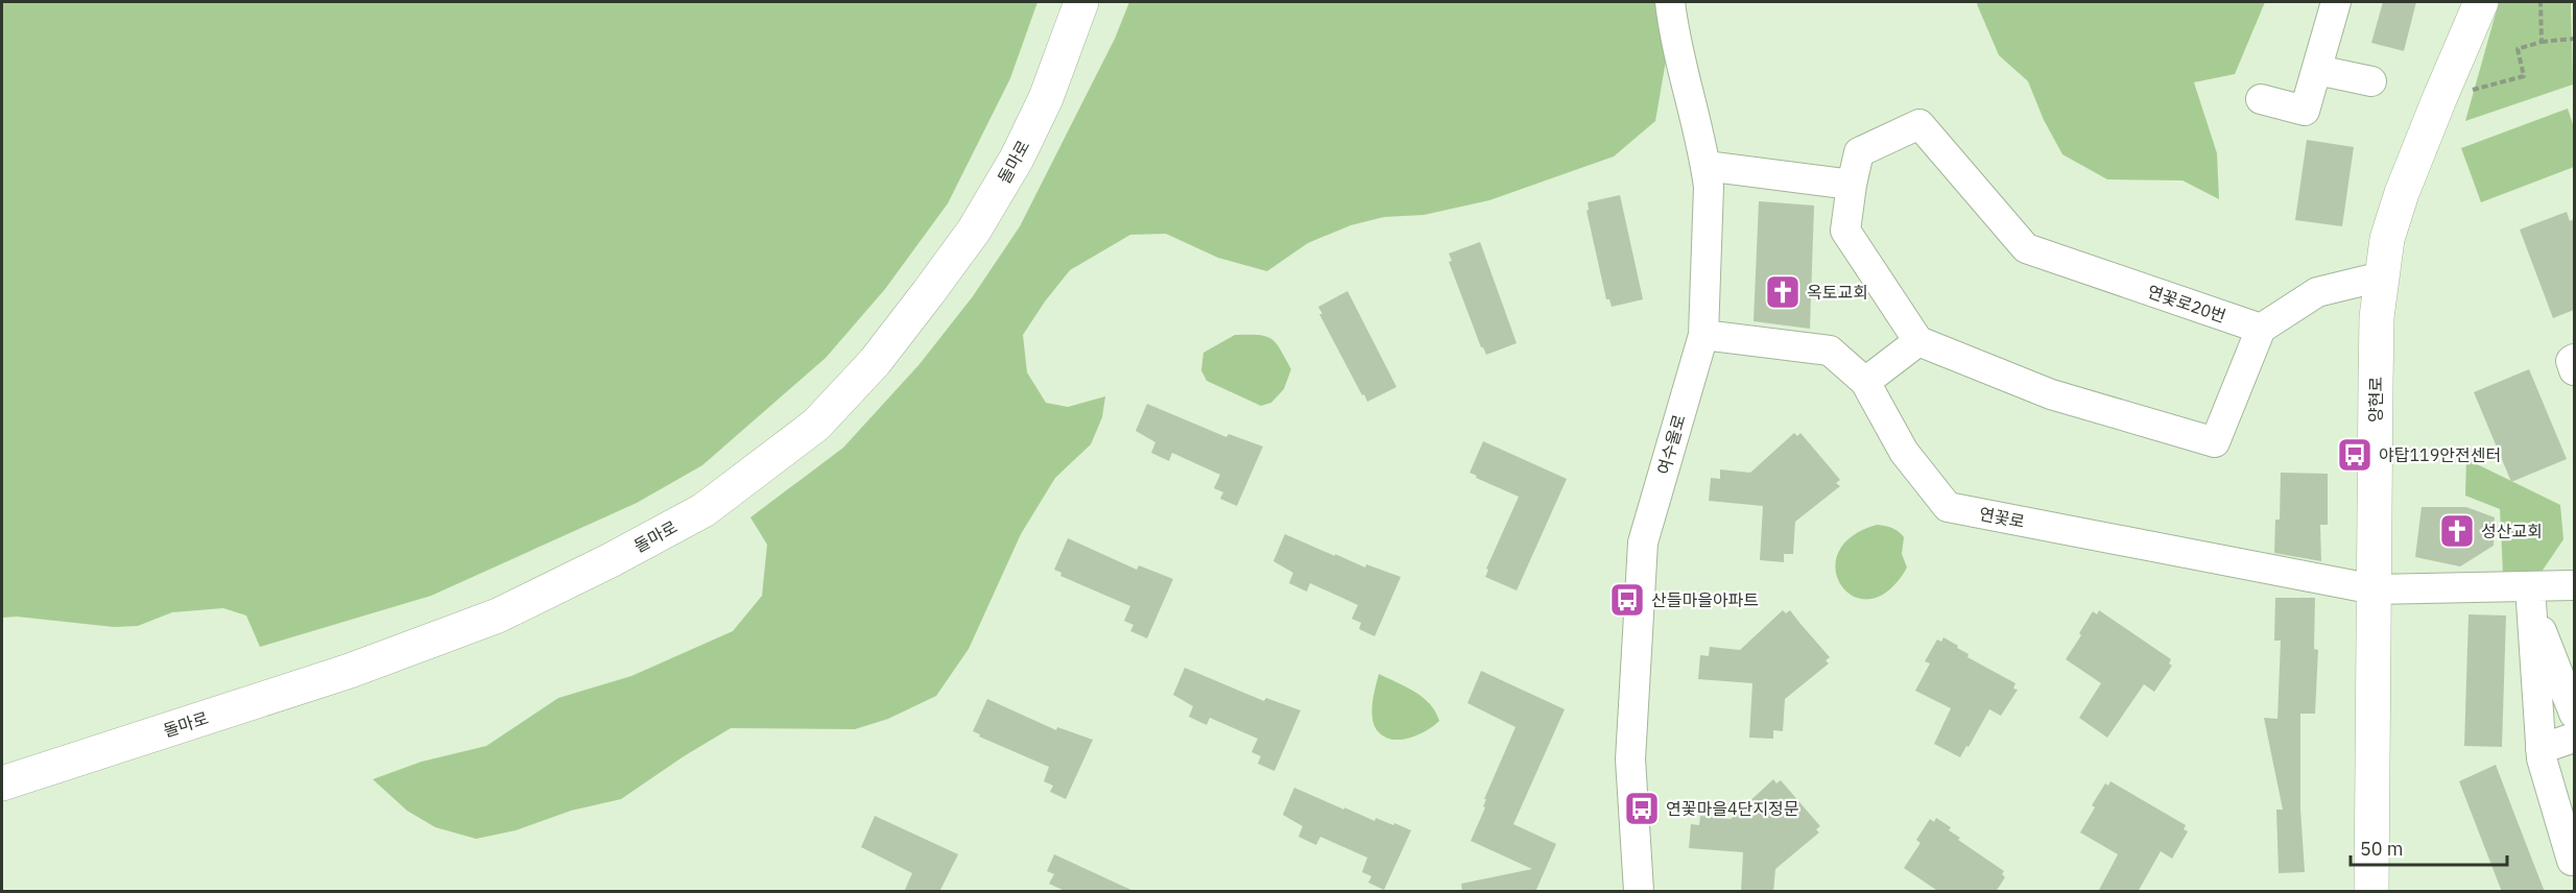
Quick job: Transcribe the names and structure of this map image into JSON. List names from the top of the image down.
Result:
{
  "streets": {
    "main road": ["돌마로", "양현로"],
    "street": ["연꽃로20번", "여수울로", "연꽃로"]
  },
  "crossings": [
    ["양현로", "연꽃로"],
    ["여수울로", "연꽃로"]
  ],
  "places": {
    "church": ["옥토교회", "성산교회"],
    "bus stop": ["야탑119안전센터", "산들마을아파트", "연꽃마을4단지정문"]
  },
  "scale_bar": "50 m"
}
